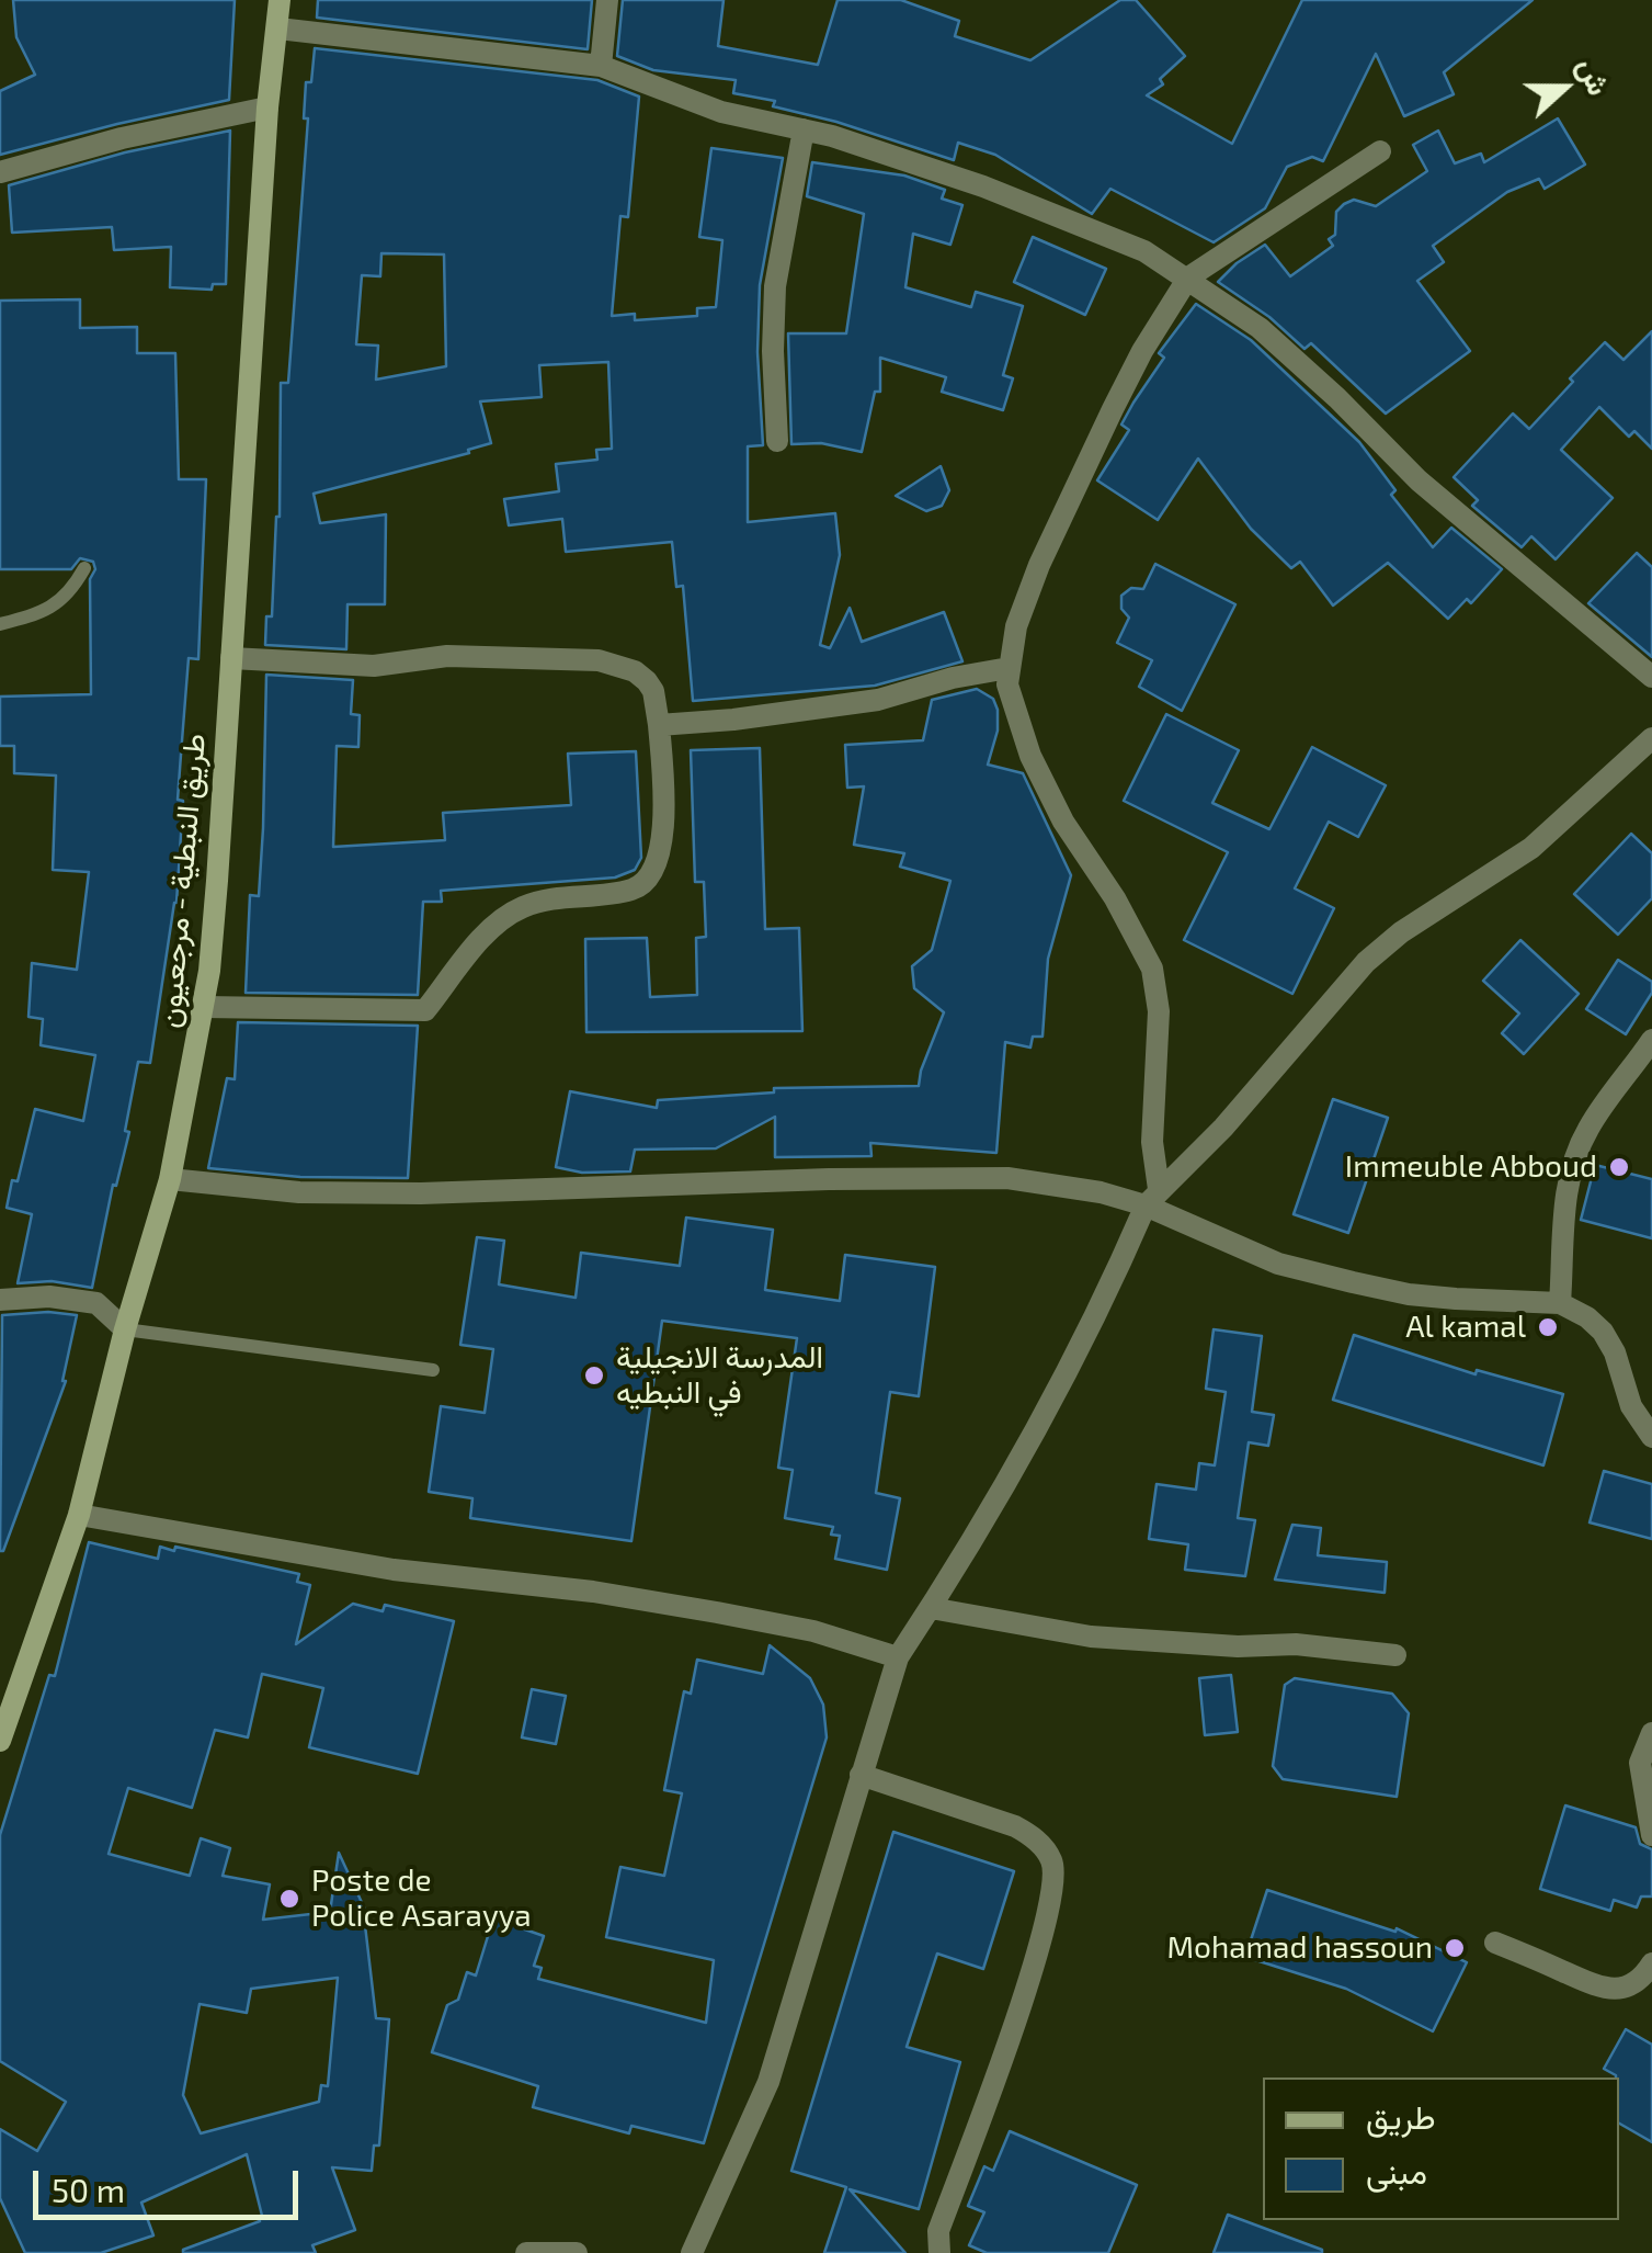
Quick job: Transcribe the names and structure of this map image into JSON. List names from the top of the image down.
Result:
{
  "streets": {
    "main road": ["طريق النبطية - مرجعيون"]
  },
  "places": [
    "Immeuble Abboud",
    "Al kamal",
    "المدرسة الانجيلية في النبطيه",
    "Poste de Police Asarayya",
    "Mohamad hassoun"
  ],
  "legend": ["طريق", "مبنى"],
  "scale_bar": "50 m",
  "north": "right"
}
